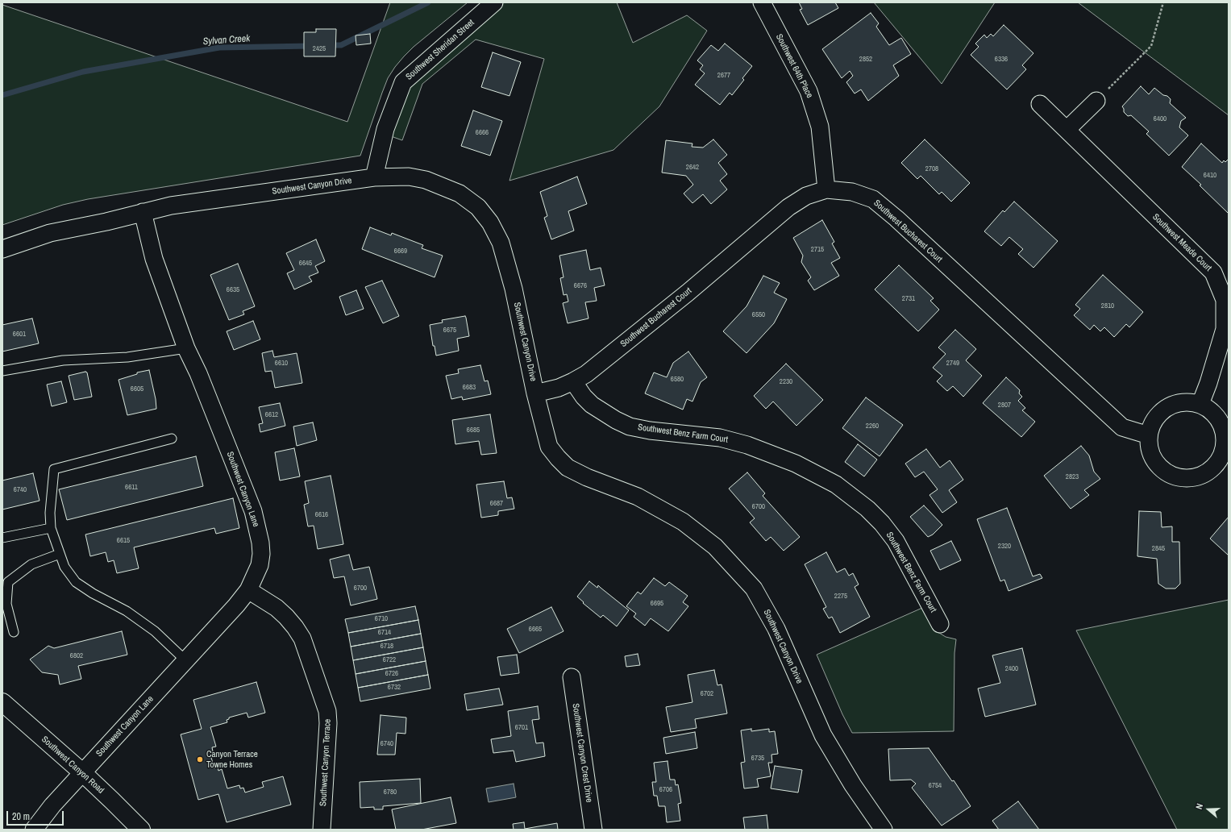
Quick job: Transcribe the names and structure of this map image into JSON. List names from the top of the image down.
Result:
{
  "streets": {
    "main road": ["Southwest Canyon Road"],
    "street": [
      "Southwest Sheridan Street",
      "Southwest 64th Place",
      "Southwest Canyon Drive",
      "Southwest Bucharest Court",
      "Southwest Meade Court",
      "Southwest Benz Farm Court",
      "Southwest Canyon Lane",
      "Southwest Canyon Crest Drive",
      "Southwest Canyon Terrace"
    ]
  },
  "crossings": [
    ["Southwest Sheridan Street", "Southwest Canyon Drive"],
    ["Southwest 64th Place", "Southwest Bucharest Court"],
    ["Southwest Canyon Drive", "Southwest Bucharest Court"],
    ["Southwest Canyon Drive", "Southwest Canyon Lane"],
    ["Southwest Bucharest Court", "Southwest Meade Court"],
    ["Southwest Bucharest Court", "Southwest Benz Farm Court"],
    ["Southwest Canyon Lane", "Southwest Canyon Terrace"],
    ["Southwest Canyon Lane", "Southwest Canyon Road"]
  ],
  "water": ["Sylvan Creek"],
  "places": ["Canyon Terrace Towne Homes"],
  "house_numbers": [
    "2425",
    "2852",
    "6336",
    "2677",
    "6400",
    "6666",
    "2642",
    "2708",
    "6410",
    "2715",
    "6669",
    "6645",
    "6676",
    "6635",
    "2731",
    "2810",
    "6550",
    "6675",
    "6601",
    "6610",
    "2749",
    "6580",
    "2230",
    "6683",
    "6605",
    "2807",
    "6612",
    "2260",
    "6685",
    "2823",
    "6611",
    "6740",
    "6687",
    "6700",
    "6616",
    "6615",
    "2320",
    "2845",
    "6700",
    "2275",
    "6695",
    "6710",
    "6665",
    "6714",
    "6718",
    "6802",
    "6722",
    "2400",
    "6726",
    "6732",
    "6702",
    "6701",
    "6740",
    "6735",
    "6754",
    "6706",
    "6780"
  ],
  "scale_bar": "20 m",
  "north": "left"
}
